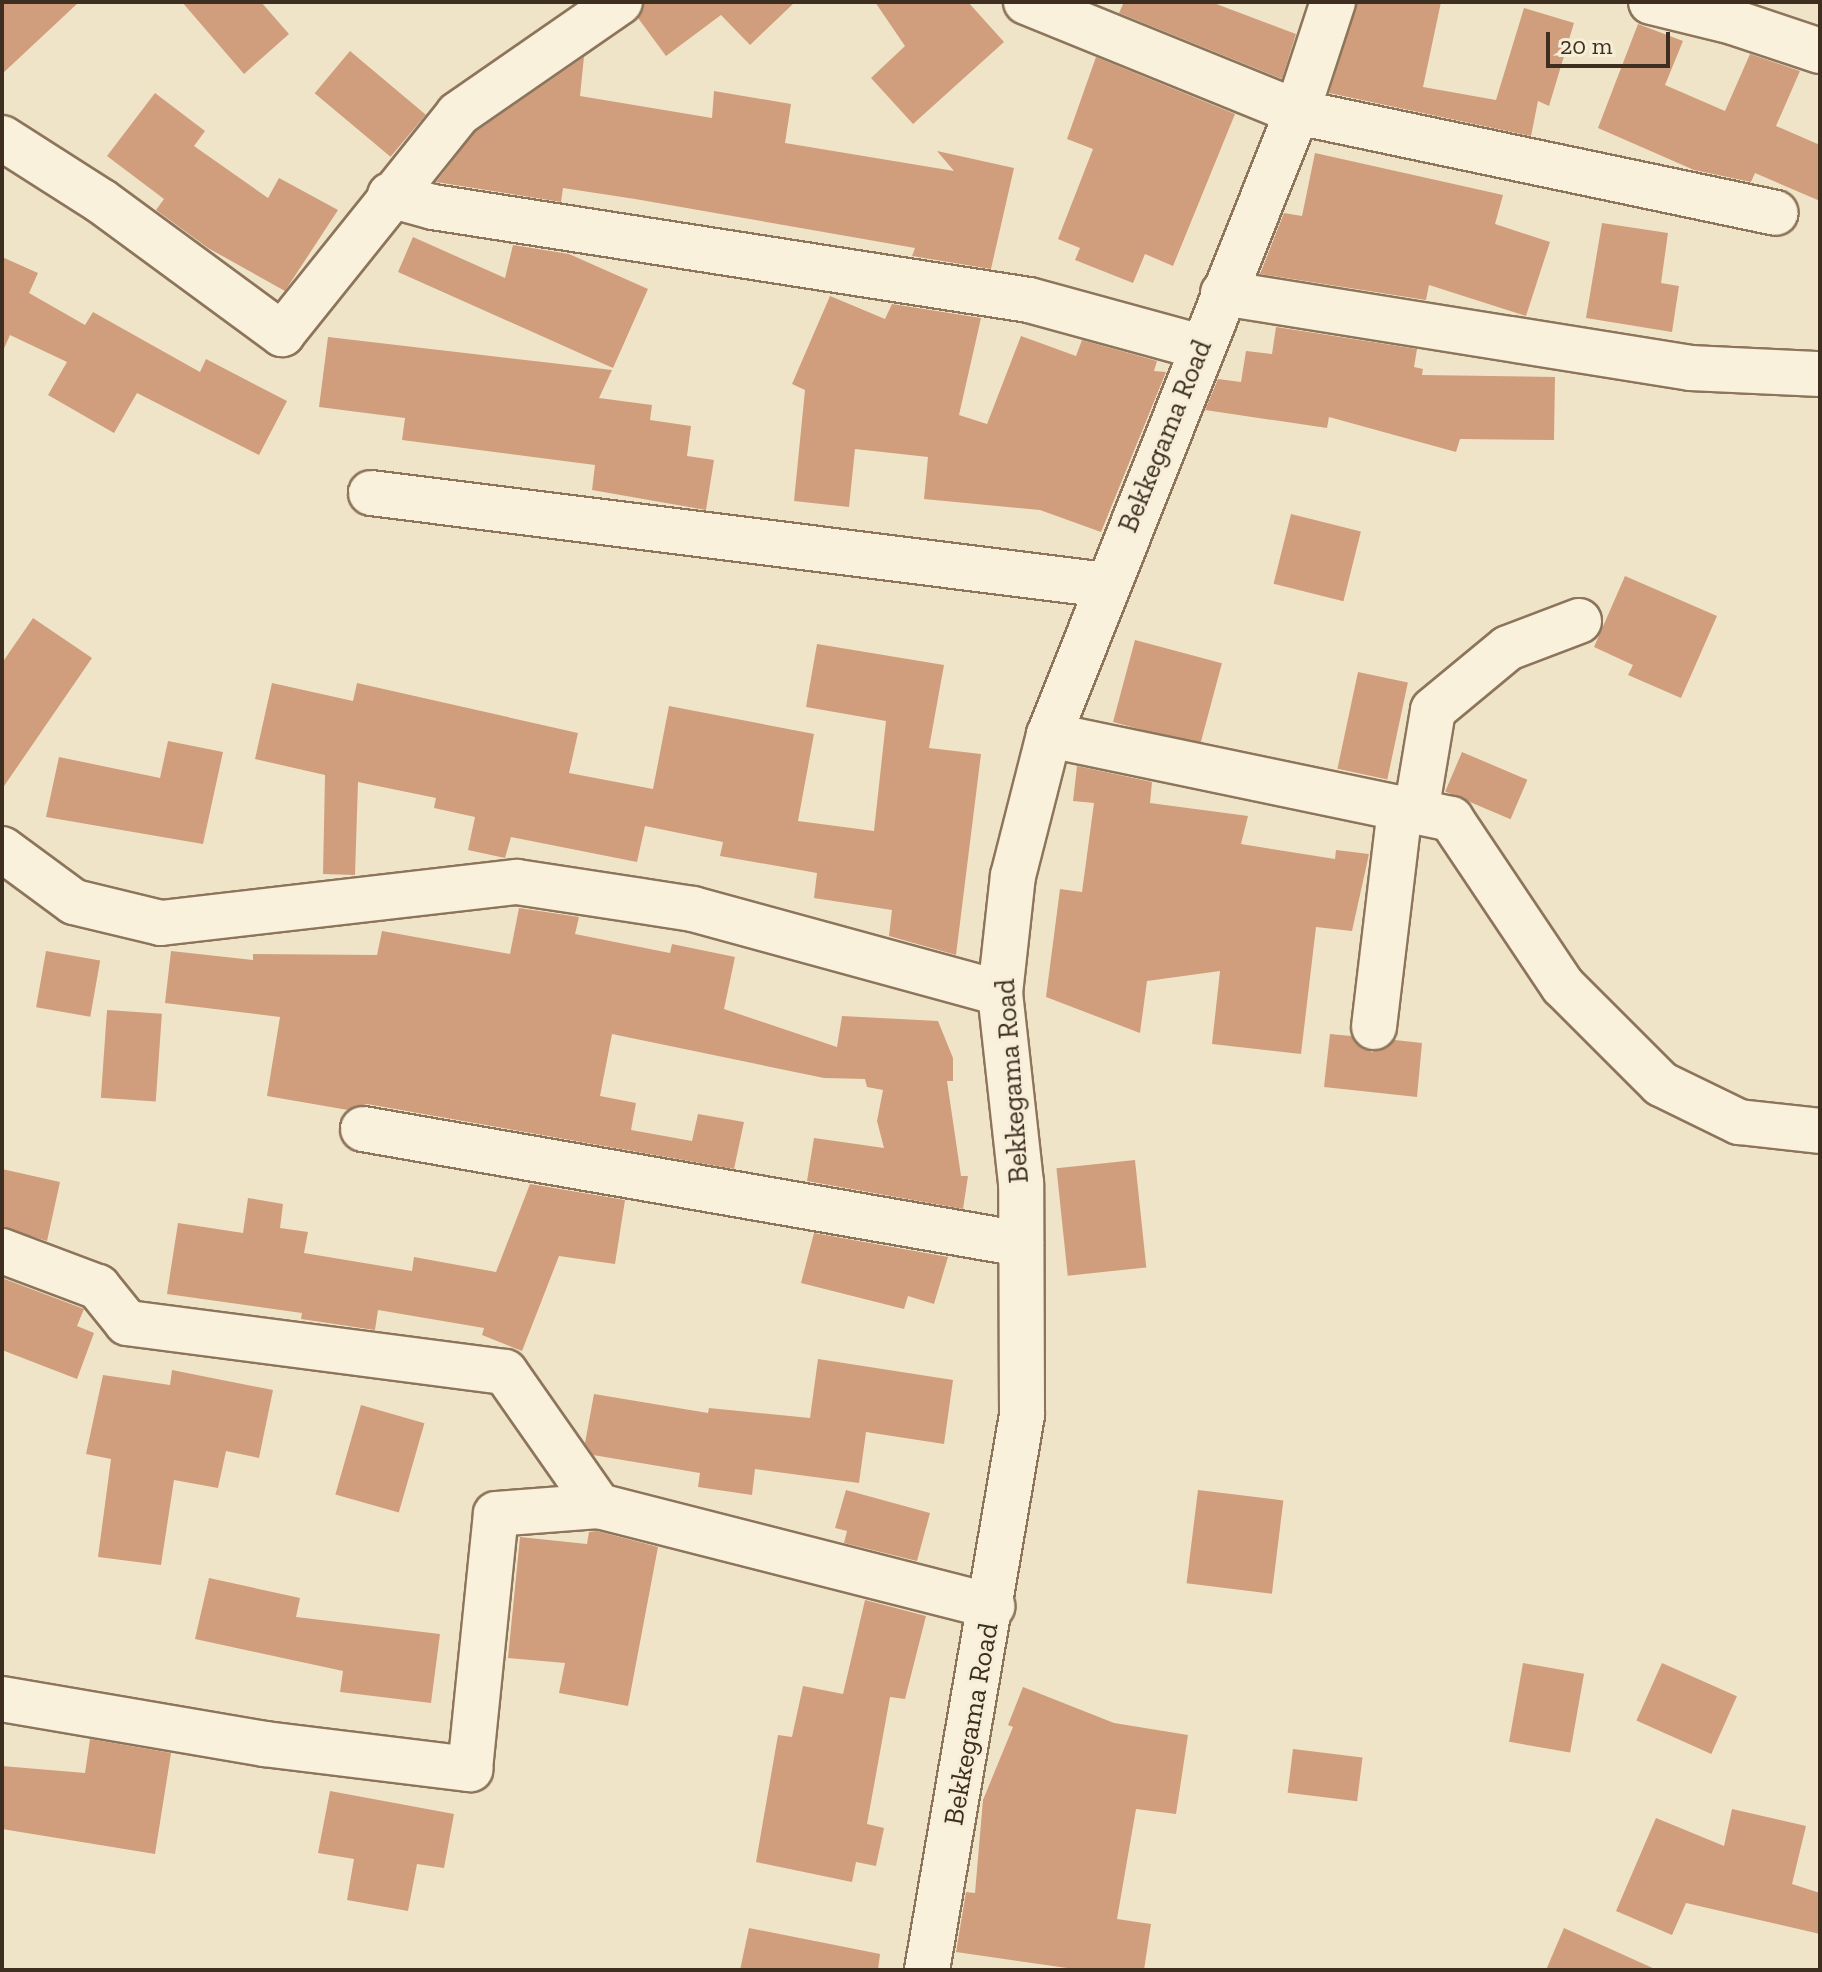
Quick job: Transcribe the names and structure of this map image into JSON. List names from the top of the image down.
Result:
{
  "streets": {
    "street": ["Bekkegama Road"]
  },
  "scale_bar": "20 m"
}
